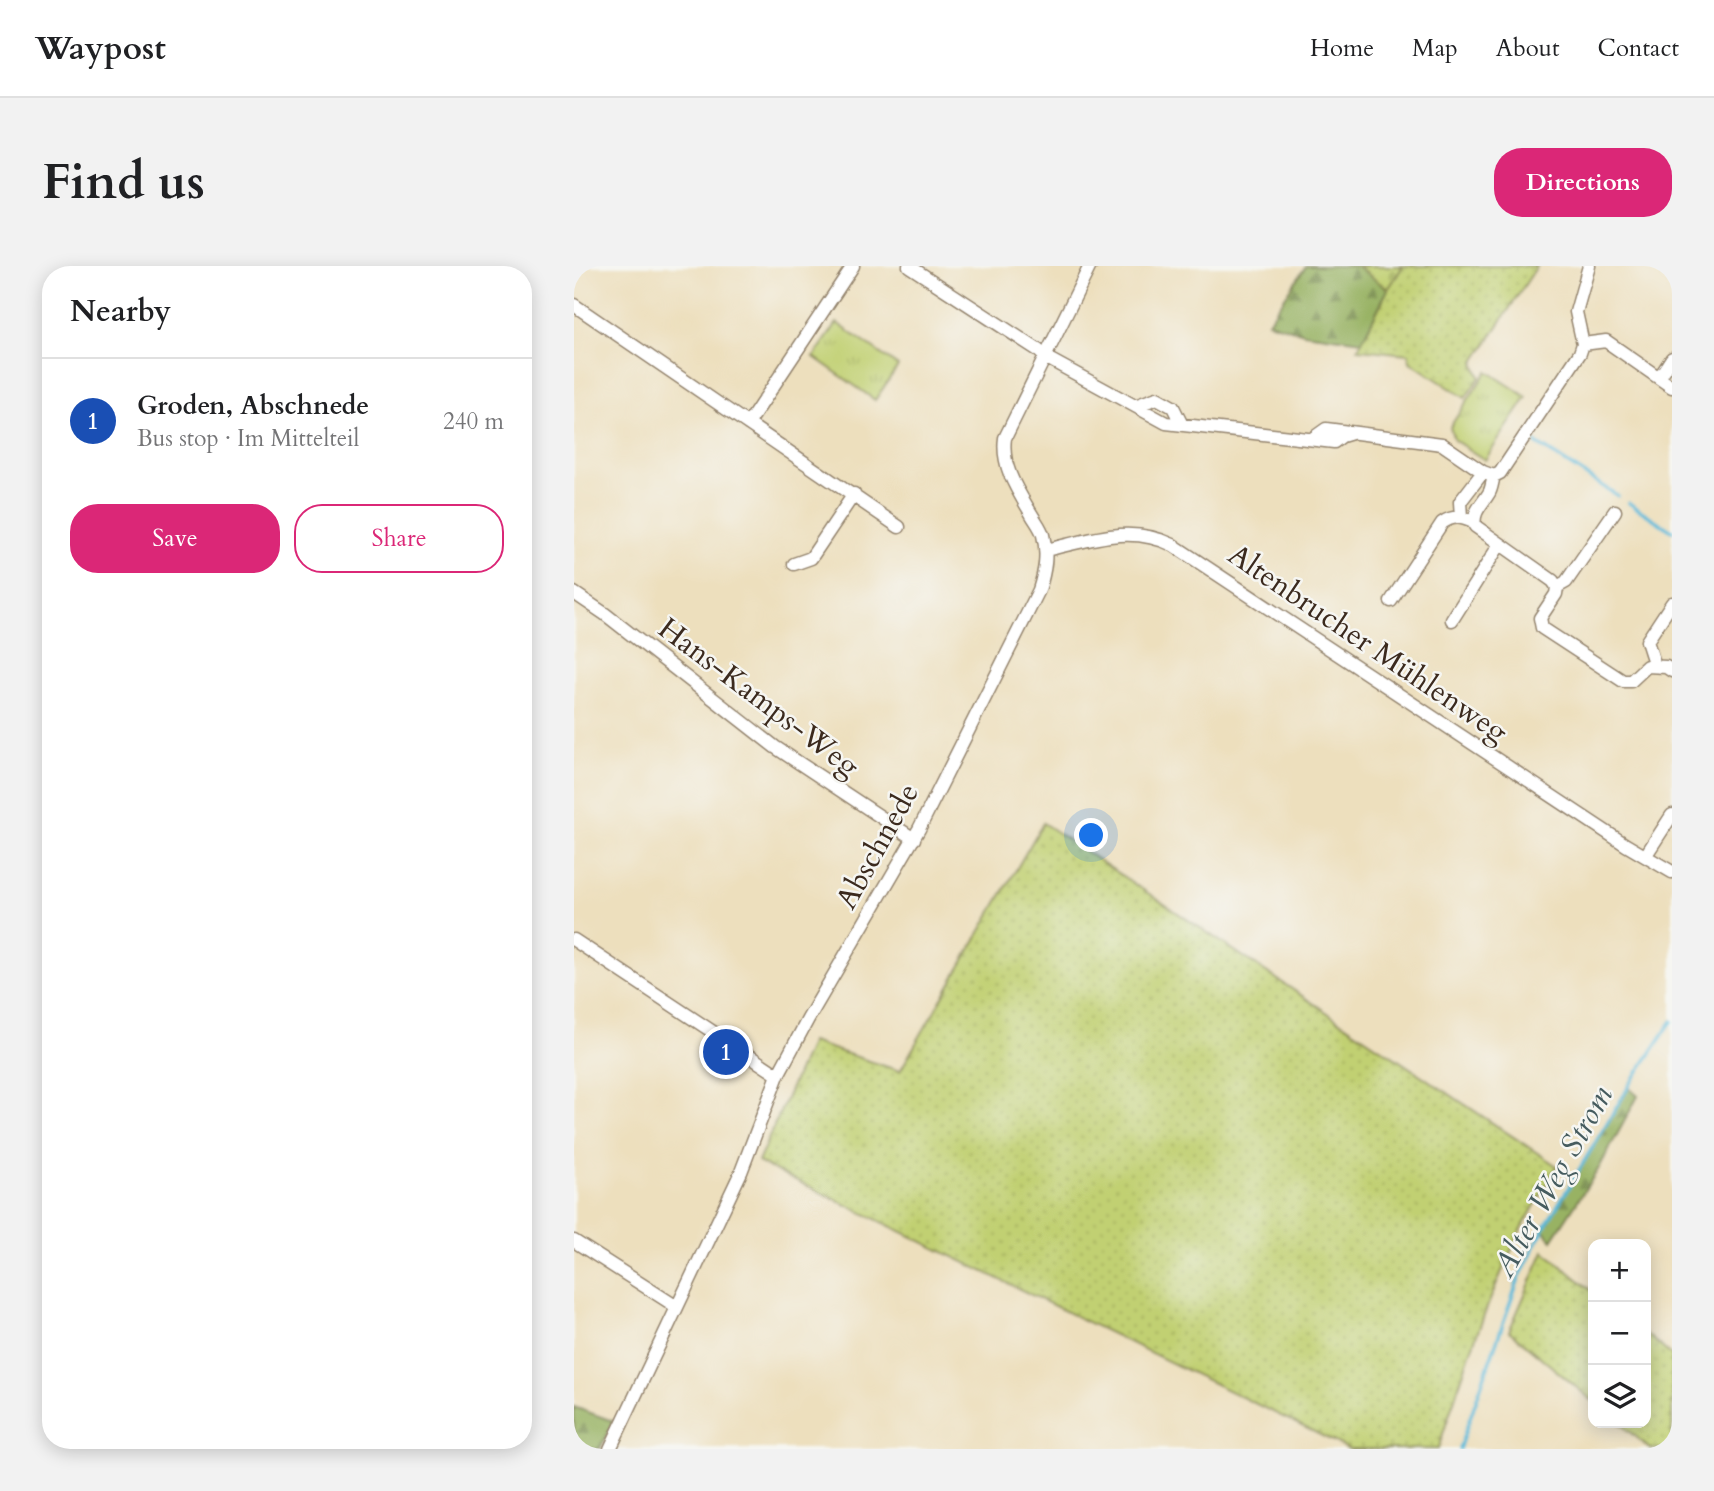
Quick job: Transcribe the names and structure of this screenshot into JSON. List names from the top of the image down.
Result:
{
  "streets": {
    "street": ["Altenbrucher Mühlenweg", "Hans-Kamps-Weg", "Abschnede"]
  },
  "crossings": [
    ["Altenbrucher Mühlenweg", "Abschnede"],
    ["Hans-Kamps-Weg", "Abschnede"]
  ],
  "water": ["Alter Weg Strom"],
  "page": {
    "header": "Waypost",
    "nav": [
      "Home",
      "Map",
      "About",
      "Contact"
    ],
    "buttons": [
      "Directions",
      ["Save", "Share"]
    ],
    "title": "Find us",
    "heading": "Nearby",
    "list": [
      {
        "mark": "1",
        "name": "Groden, Abschnede",
        "note": "Bus stop · Im Mittelteil",
        "value": "240 m"
      }
    ],
    "pins": "1",
    "map_buttons": ["+", "−"]
  }
}
